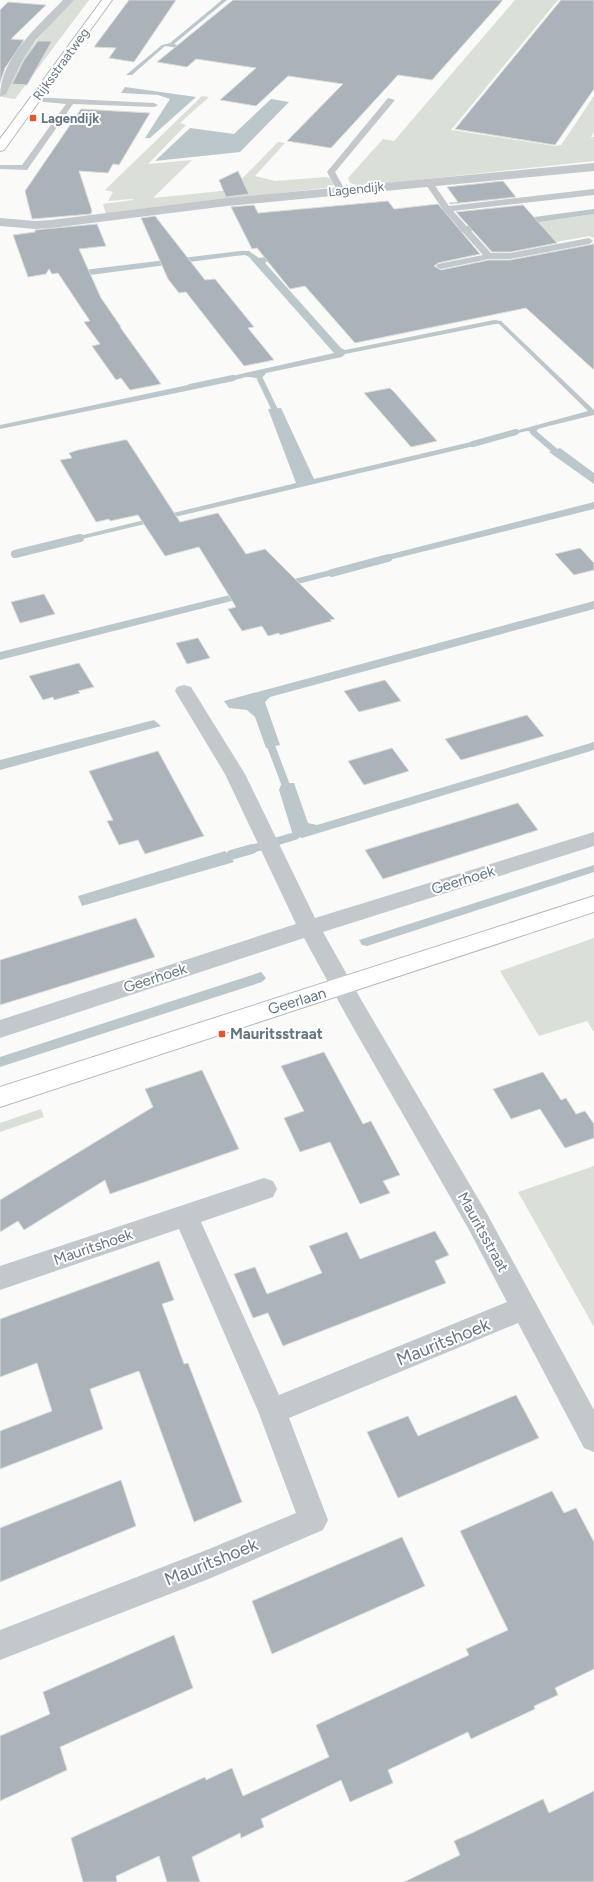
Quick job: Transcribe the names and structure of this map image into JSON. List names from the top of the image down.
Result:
{
  "streets": {
    "street": [
      "Rijksstraatweg",
      "Lagendijk",
      "Geerhoek",
      "Geerlaan",
      "Mauritsstraat",
      "Mauritshoek"
    ]
  },
  "crossings": [
    ["Geerlaan", "Mauritsstraat"],
    ["Mauritsstraat", "Mauritshoek"]
  ],
  "places": {
    "transit": ["Lagendijk", "Mauritsstraat"]
  }
}
